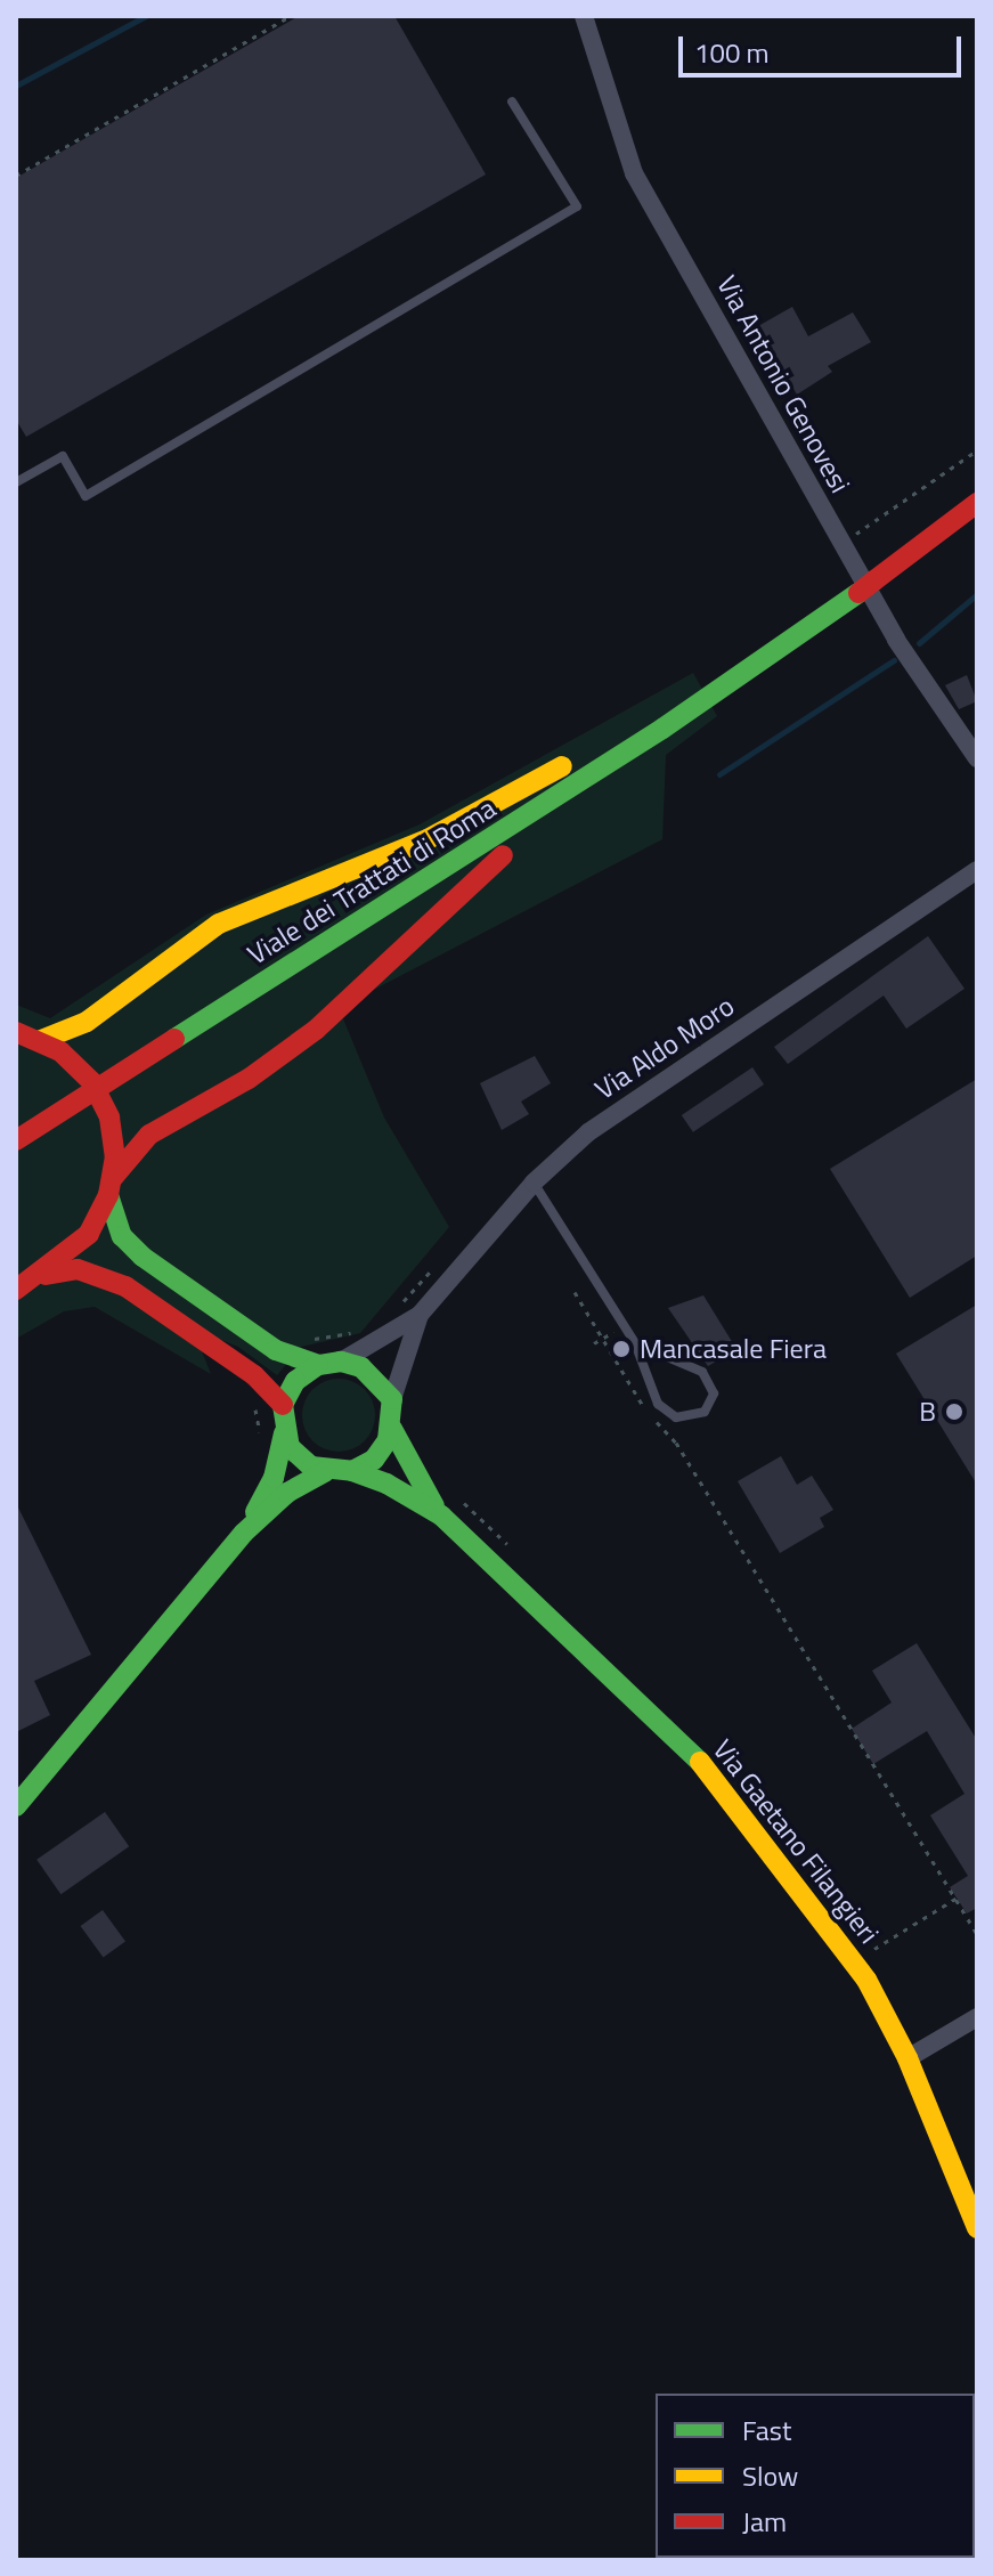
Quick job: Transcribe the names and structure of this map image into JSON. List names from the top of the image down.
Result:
{
  "streets": {
    "main road": ["Viale dei Trattati di Roma", "Via Gaetano Filangieri"],
    "street": ["Via Antonio Genovesi", "Via Aldo Moro"]
  },
  "crossings": [
    ["Via Aldo Moro", "Via Gaetano Filangieri"]
  ],
  "places": ["Mancasale Fiera", "B"],
  "legend": ["Fast", "Slow", "Jam"],
  "scale_bar": "100 m"
}
